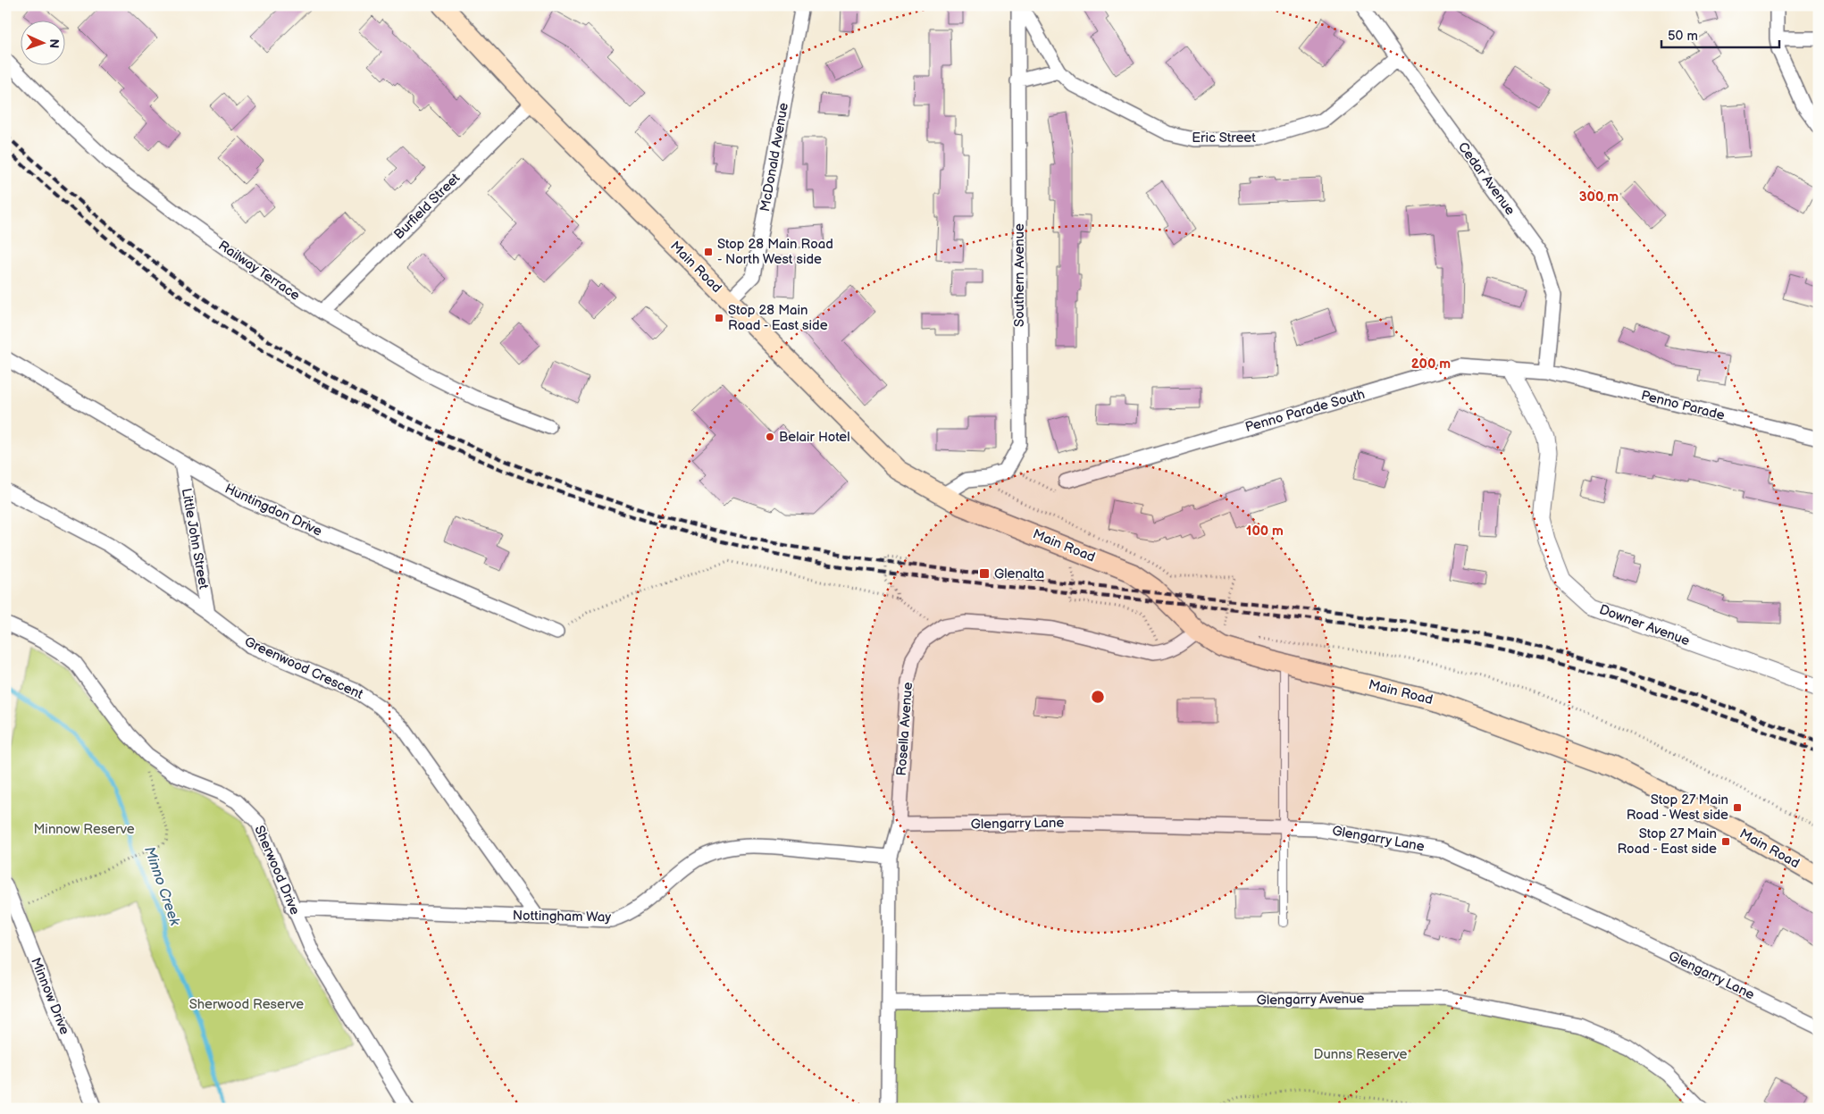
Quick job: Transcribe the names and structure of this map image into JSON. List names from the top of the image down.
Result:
{
  "streets": {
    "main road": ["Main Road"],
    "street": [
      "Eric Street",
      "McDonald Avenue",
      "Cedar Avenue",
      "Burfield Street",
      "Railway Terrace",
      "Southern Avenue",
      "Penno Parade",
      "Penno Parade South",
      "Huntingdon Drive",
      "Little John Street",
      "Downer Avenue",
      "Greenwood Crescent",
      "Rosella Avenue",
      "Glengarry Lane",
      "Sherwood Drive",
      "Nottingham Way",
      "Minnow Drive",
      "Glengarry Avenue"
    ]
  },
  "crossings": [
    ["Eric Street", "Cedar Avenue"],
    ["Eric Street", "Southern Avenue"],
    ["McDonald Avenue", "Main Road"],
    ["Cedar Avenue", "Penno Parade"],
    ["Cedar Avenue", "Penno Parade South"],
    ["Burfield Street", "Main Road"],
    ["Burfield Street", "Railway Terrace"],
    ["Main Road", "Southern Avenue"],
    ["Main Road", "Rosella Avenue"],
    ["Penno Parade", "Penno Parade South"],
    ["Penno Parade South", "Downer Avenue"],
    ["Huntingdon Drive", "Little John Street"],
    ["Little John Street", "Greenwood Crescent"],
    ["Greenwood Crescent", "Nottingham Way"],
    ["Rosella Avenue", "Glengarry Lane"],
    ["Rosella Avenue", "Nottingham Way"],
    ["Rosella Avenue", "Glengarry Avenue"],
    ["Sherwood Drive", "Nottingham Way"]
  ],
  "water": ["Minno Creek"],
  "parks": ["Minnow Reserve", "Sherwood Reserve", "Dunns Reserve"],
  "places": {
    "transit": [
      "Stop 28 Main Road - North West side",
      "Stop 28 Main Road - East side",
      "Glenalta",
      "Stop 27 Main Road - West side",
      "Stop 27 Main Road - East side"
    ],
    "other": ["Belair Hotel"]
  },
  "scale_bar": "50 m",
  "north": "right",
  "rings": ["300 m", "200 m", "100 m"]
}
